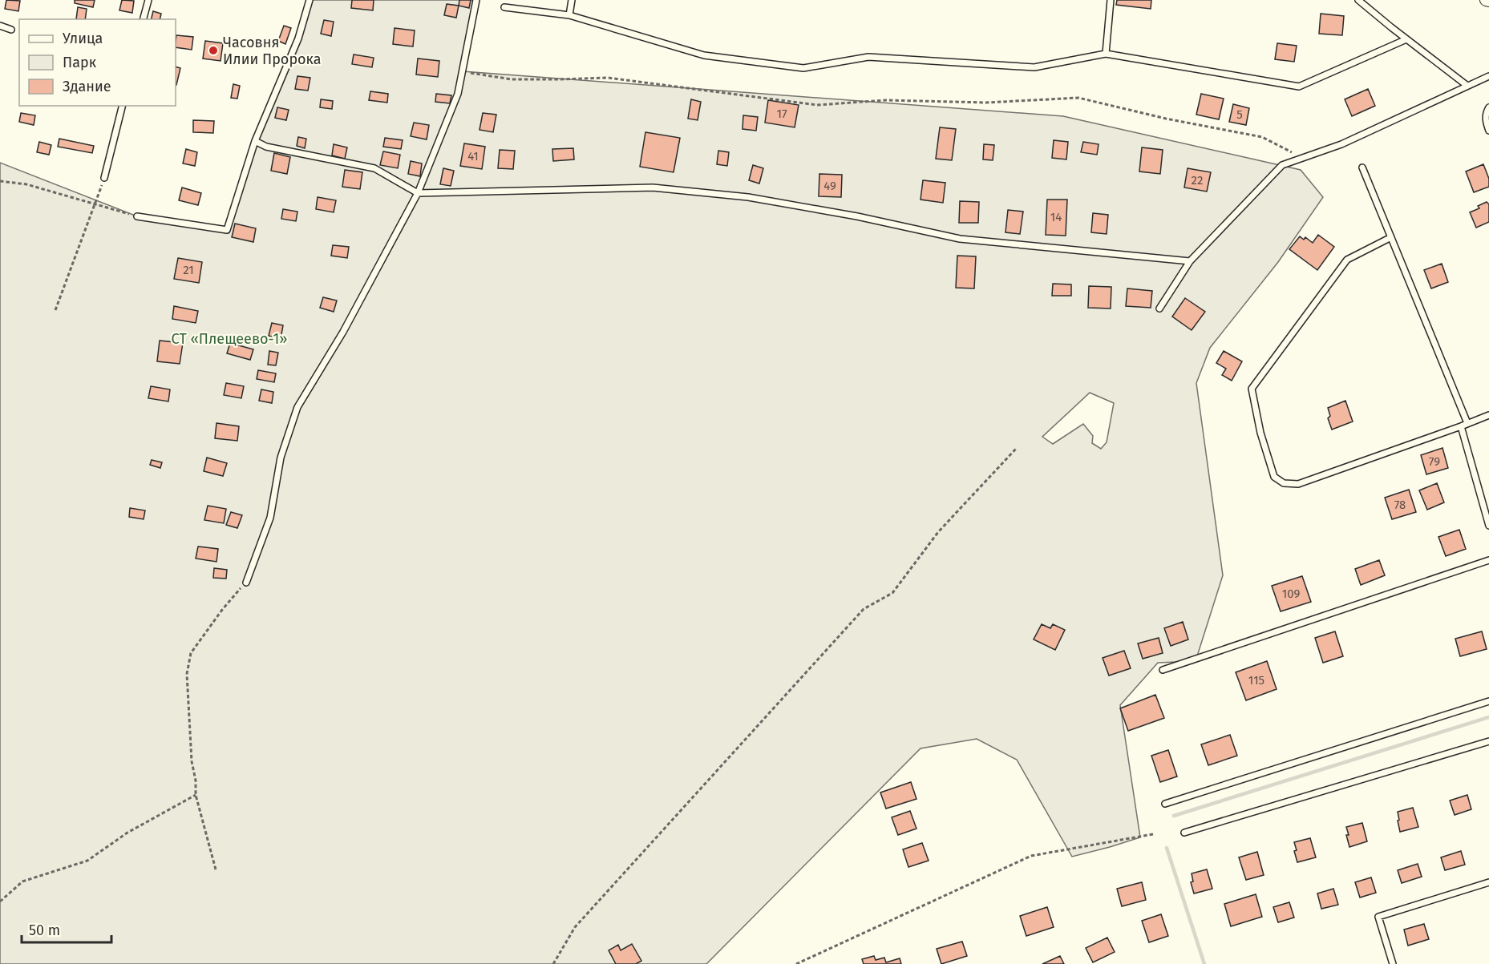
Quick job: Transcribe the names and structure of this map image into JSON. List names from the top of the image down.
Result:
{
  "parks": ["СТ «Плещеево-1»"],
  "places": ["Часовня Илии Пророка"],
  "house_numbers": [
    "17",
    "5",
    "41",
    "22",
    "49",
    "14",
    "21",
    "79",
    "78",
    "109",
    "115"
  ],
  "legend": ["Улица", "Парк", "Здание"],
  "scale_bar": "50 m"
}
